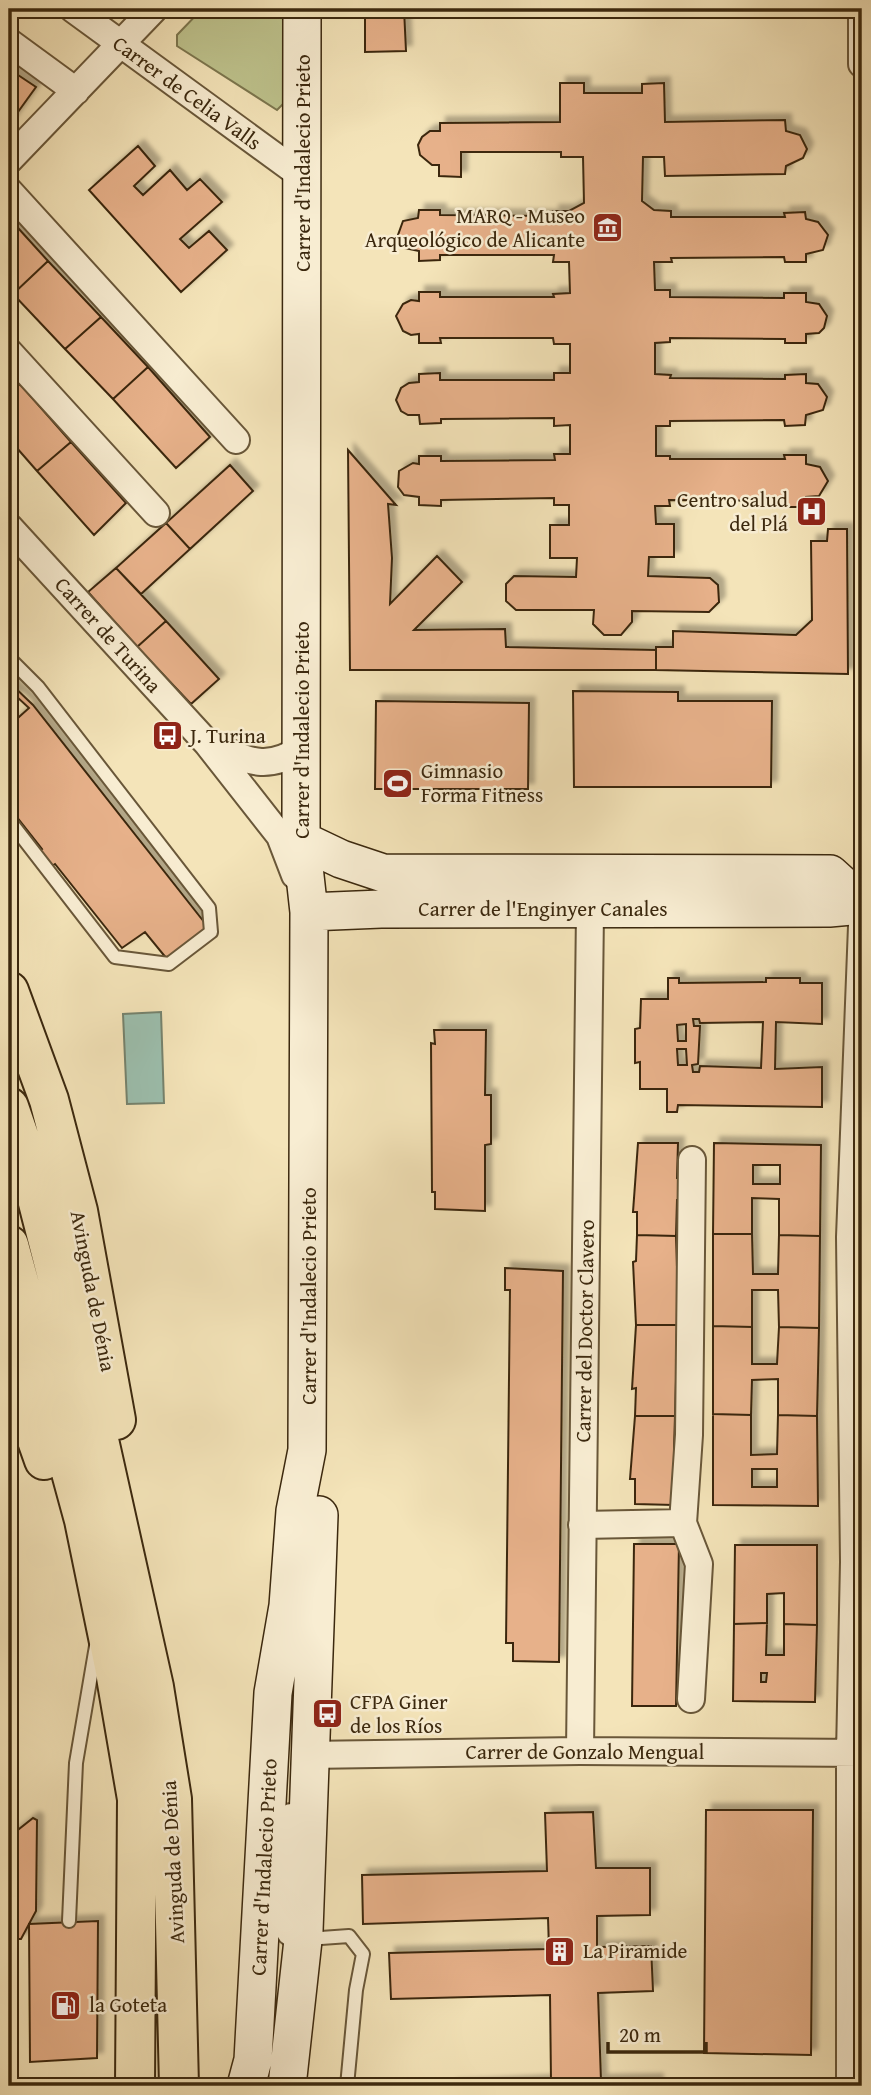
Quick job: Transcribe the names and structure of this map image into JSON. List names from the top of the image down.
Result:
{
  "streets": {
    "main road": ["Avinguda de Dénia"],
    "street": [
      "Carrer de Celia Valls",
      "Carrer d'Indalecio Prieto",
      "Carrer de Turina",
      "Carrer de l'Enginyer Canales",
      "Carrer del Doctor Clavero",
      "Carrer de Gonzalo Mengual"
    ]
  },
  "crossings": [
    ["Carrer de Celia Valls", "Carrer d'Indalecio Prieto"],
    ["Carrer d'Indalecio Prieto", "Carrer de Turina"],
    ["Carrer d'Indalecio Prieto", "Carrer de l'Enginyer Canales"],
    ["Carrer d'Indalecio Prieto", "Carrer de Gonzalo Mengual"],
    ["Carrer de Turina", "Carrer de l'Enginyer Canales"],
    ["Carrer de l'Enginyer Canales", "Carrer del Doctor Clavero"],
    ["Carrer del Doctor Clavero", "Carrer de Gonzalo Mengual"]
  ],
  "places": {
    "museum": ["MARQ - Museo Arqueológico de Alicante"],
    "hospital": ["Centro salud del Plá"],
    "bus stop": ["J. Turina", "CFPA Giner de los Ríos"],
    "sports": ["Gimnasio Forma Fitness"],
    "building": ["La Piramide"],
    "fuel station": ["la Goteta"]
  },
  "scale_bar": "20 m"
}
